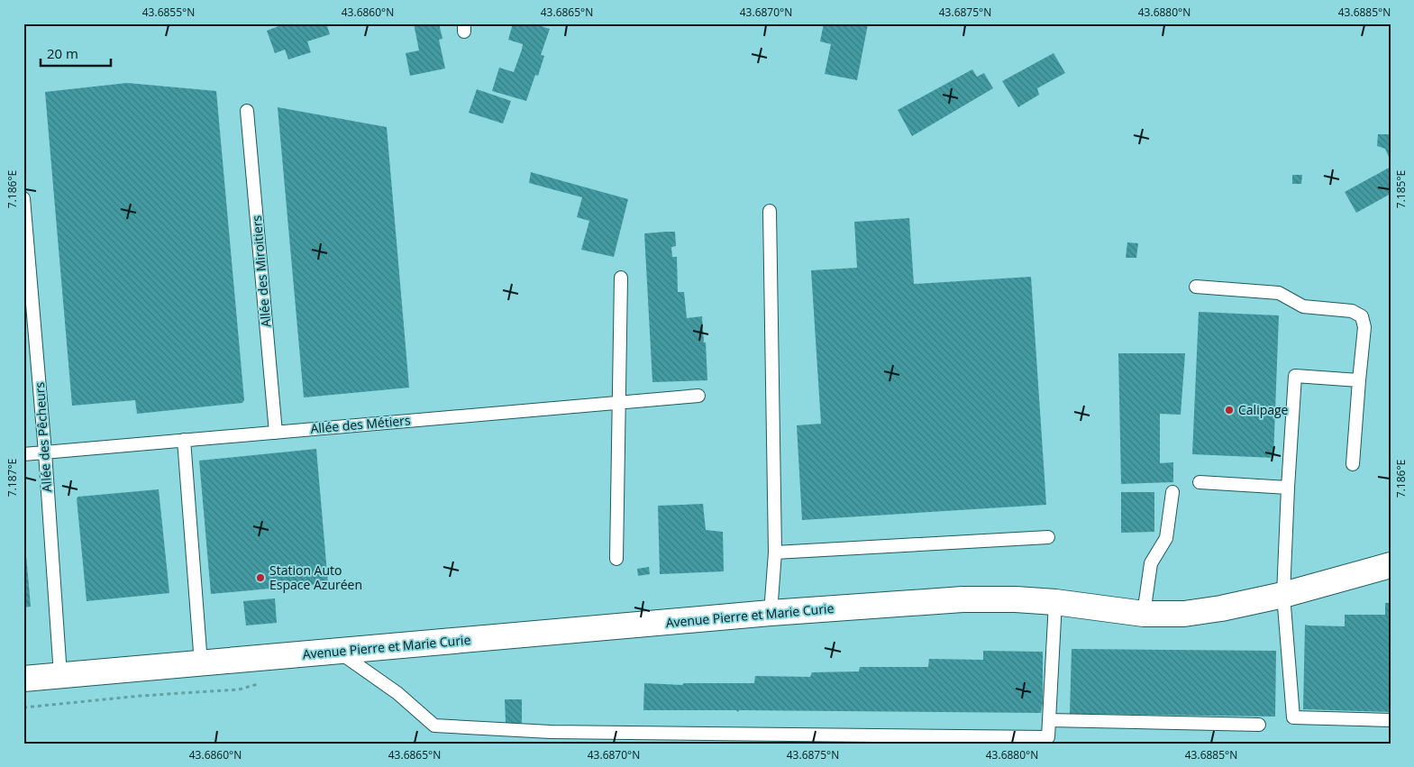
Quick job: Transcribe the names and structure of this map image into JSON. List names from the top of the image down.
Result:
{
  "streets": {
    "main road": ["Avenue Pierre et Marie Curie"],
    "lane": ["Allée des Miroitiers", "Allée des Métiers", "Allée des Pêcheurs"]
  },
  "crossings": [
    ["Allée des Miroitiers", "Allée des Métiers"],
    ["Allée des Métiers", "Allée des Pêcheurs"],
    ["Allée des Pêcheurs", "Avenue Pierre et Marie Curie"]
  ],
  "places": ["Calipage", "Station Auto Espace Azuréen"],
  "scale_bar": "20 m",
  "coordinates": [
    "43.6855°N",
    "43.6860°N",
    "43.6865°N",
    "43.6870°N",
    "43.6875°N",
    "43.6880°N",
    "43.6885°N",
    "7.186°E",
    "7.185°E",
    "7.187°E"
  ]
}
